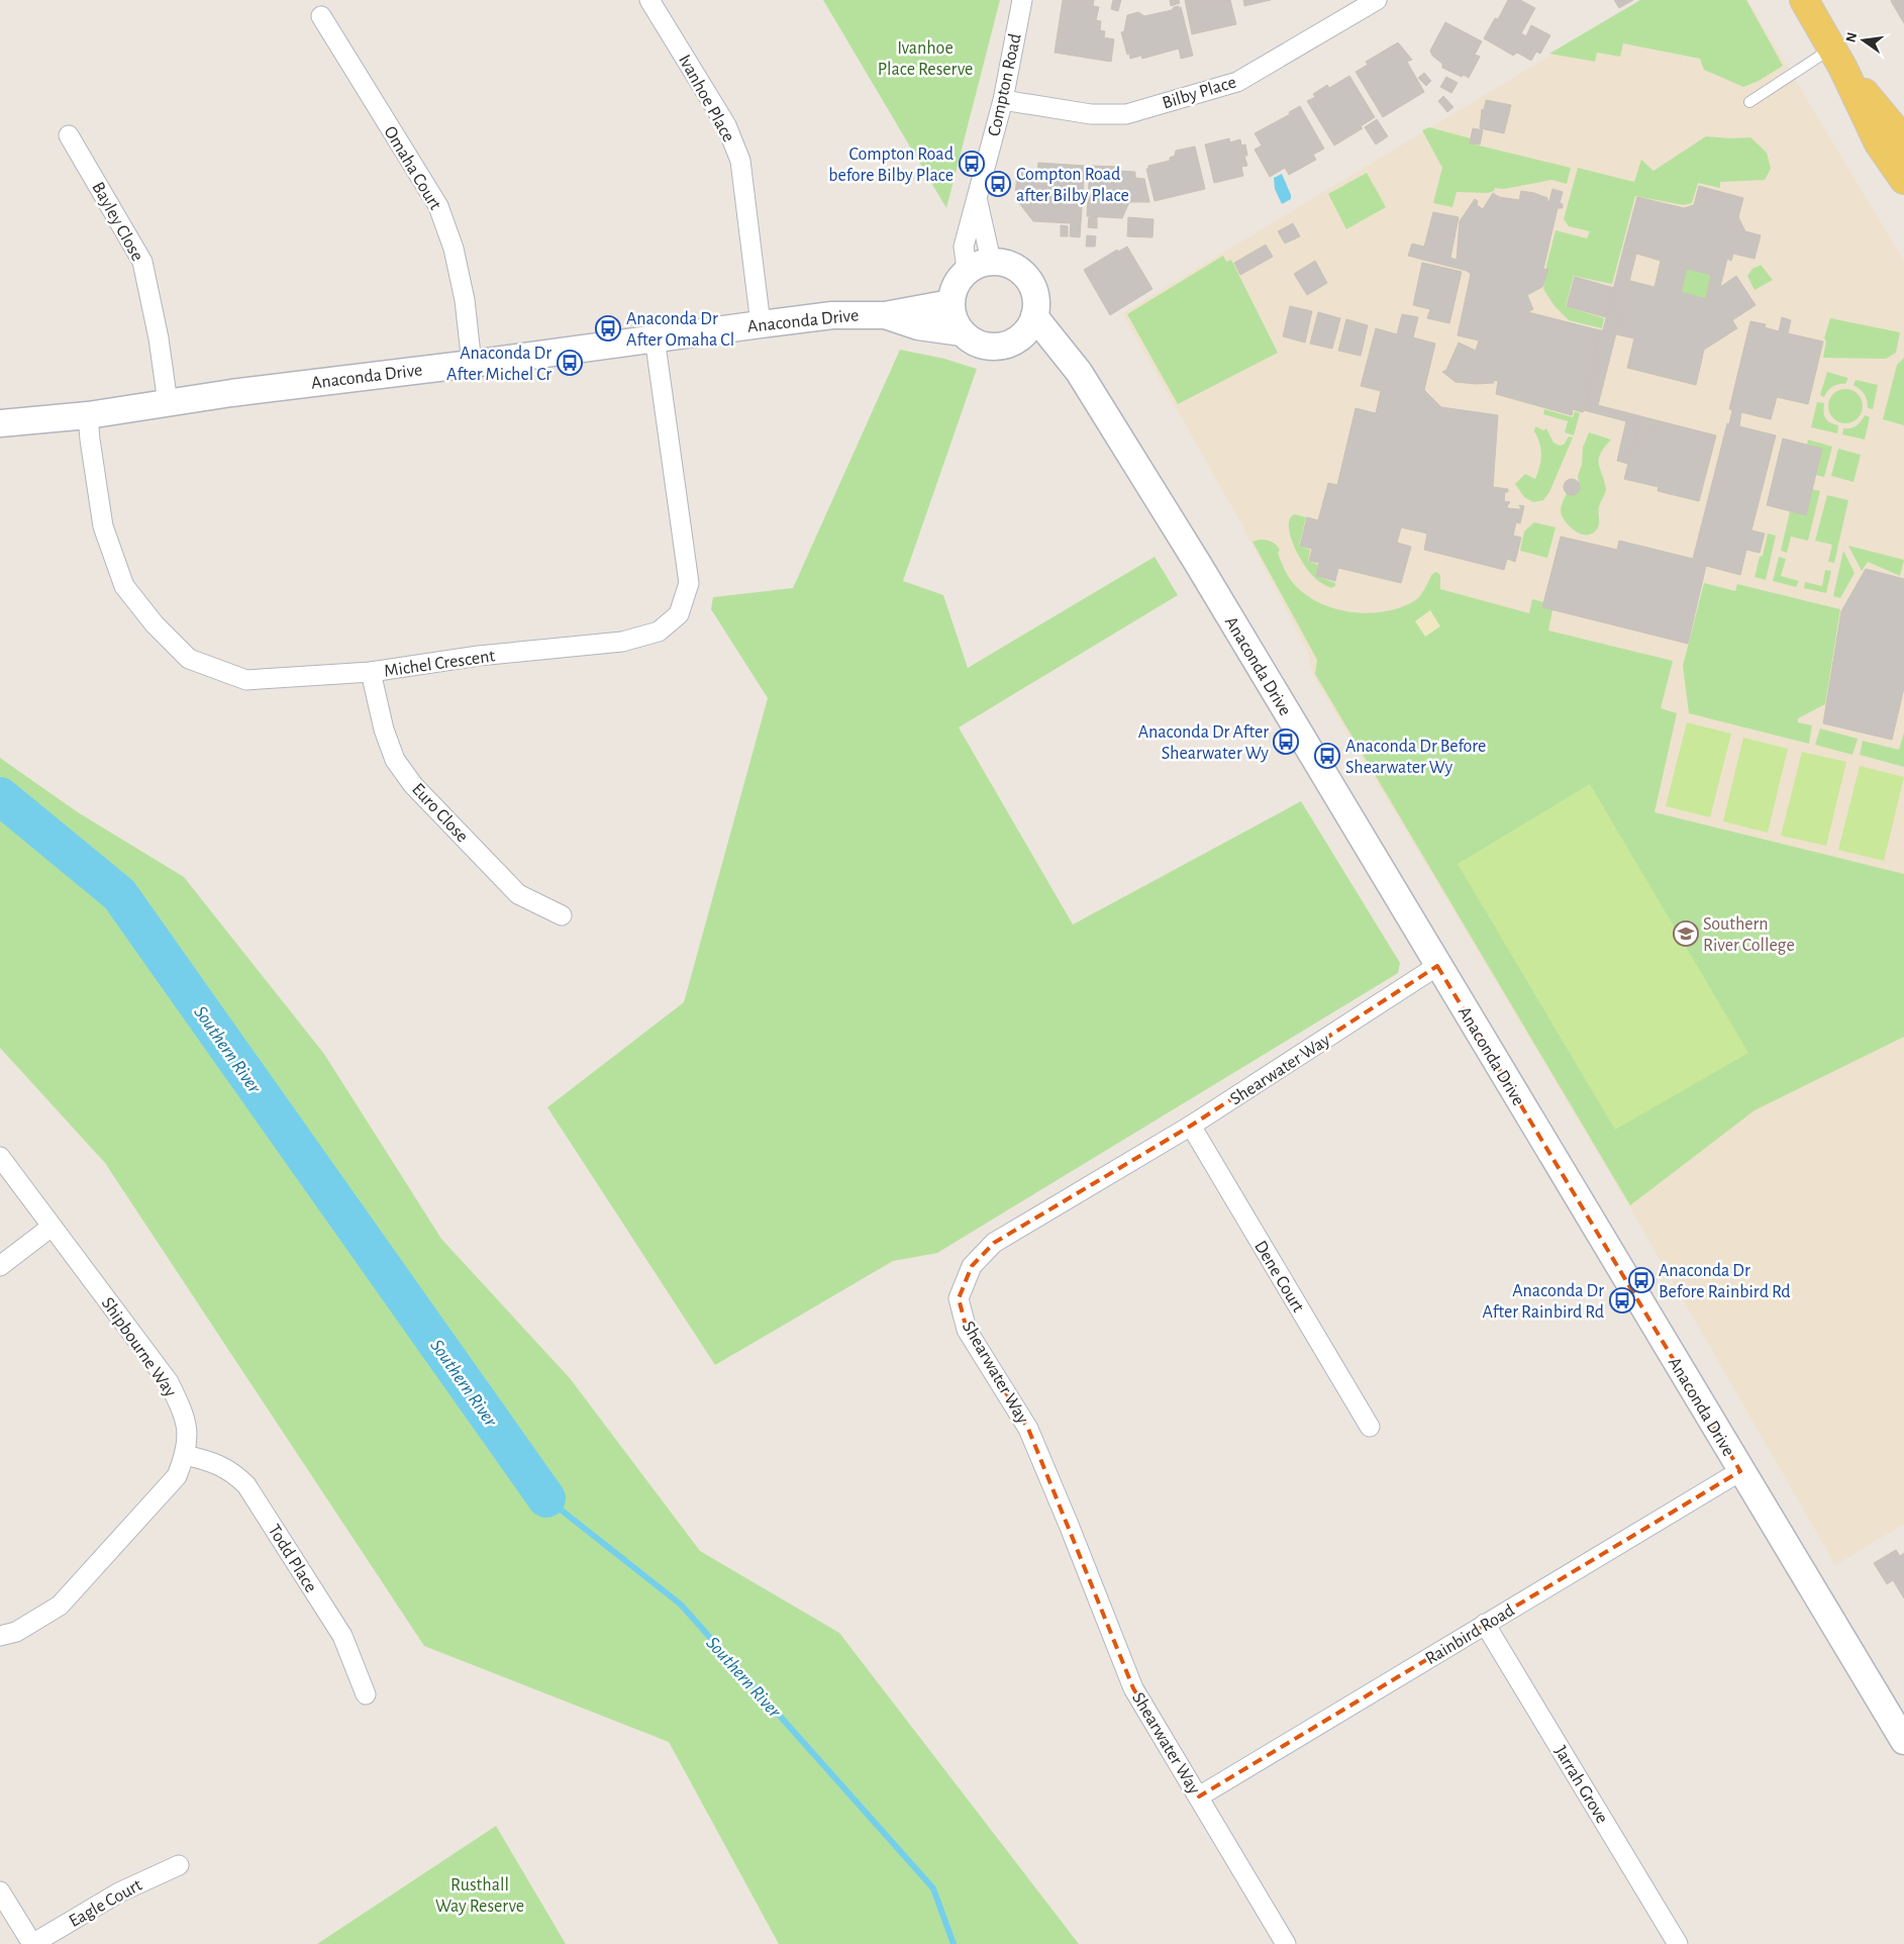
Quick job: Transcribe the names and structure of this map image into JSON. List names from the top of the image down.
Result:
{
  "streets": {
    "main road": ["Anaconda Drive"],
    "street": [
      "Compton Road",
      "Bilby Place",
      "Ivanhoe Place",
      "Omaha Court",
      "Bayley Close",
      "Michel Crescent",
      "Euro Close",
      "Shearwater Way",
      "Dene Court",
      "Shipbourne Way",
      "Todd Place",
      "Rainbird Road",
      "Jarrah Grove",
      "Eagle Court"
    ]
  },
  "crossings": [
    ["Compton Road", "Bilby Place"],
    ["Compton Road", "Anaconda Drive"],
    ["Ivanhoe Place", "Anaconda Drive"],
    ["Omaha Court", "Anaconda Drive"],
    ["Bayley Close", "Anaconda Drive"],
    ["Anaconda Drive", "Michel Crescent"],
    ["Anaconda Drive", "Shearwater Way"],
    ["Anaconda Drive", "Rainbird Road"],
    ["Michel Crescent", "Euro Close"],
    ["Shearwater Way", "Dene Court"],
    ["Shearwater Way", "Rainbird Road"],
    ["Shipbourne Way", "Todd Place"],
    ["Rainbird Road", "Jarrah Grove"]
  ],
  "water": ["Southern River"],
  "parks": ["Ivanhoe Place Reserve", "Rusthall Way Reserve"],
  "places": {
    "bus stop": [
      "Compton Road before Bilby Place",
      "Compton Road after Bilby Place",
      "Anaconda Dr After Omaha Cl",
      "Anaconda Dr After Michel Cr",
      "Anaconda Dr After Shearwater Wy",
      "Anaconda Dr Before Shearwater Wy",
      "Anaconda Dr Before Rainbird Rd",
      "Anaconda Dr After Rainbird Rd"
    ],
    "school or university": ["Southern River College"]
  },
  "north": "left"
}
